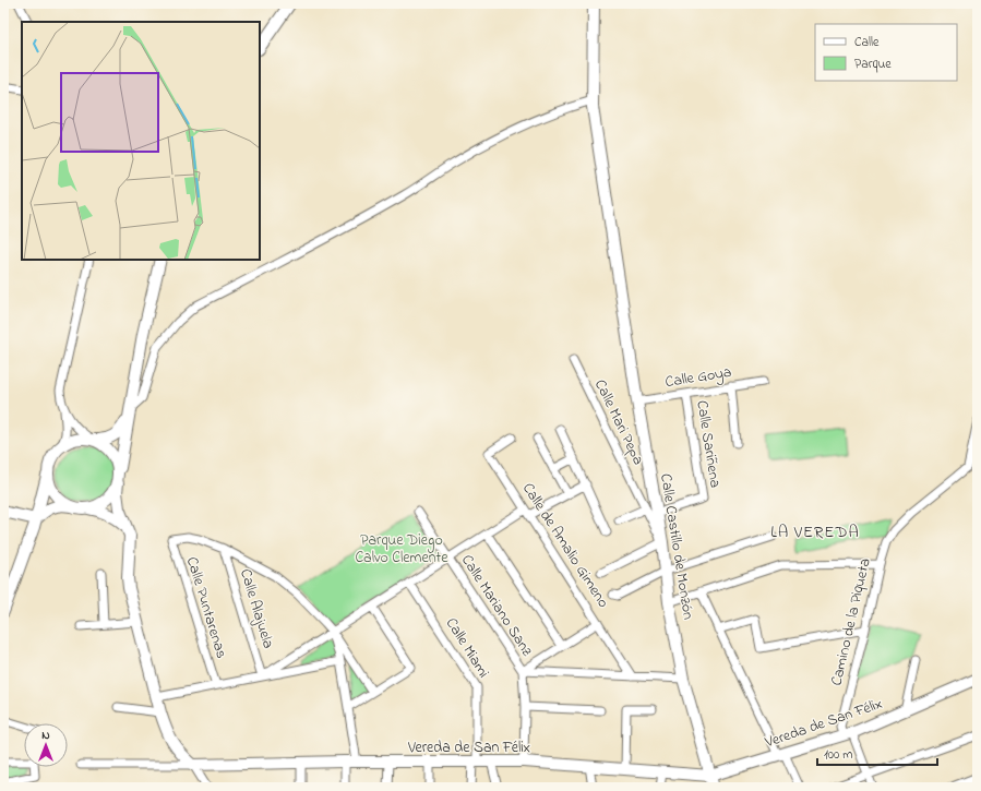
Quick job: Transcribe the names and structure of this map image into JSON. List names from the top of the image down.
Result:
{
  "streets": {
    "main road": ["Calle Castillo de Monzón", "Vereda de San Félix"],
    "street": [
      "Calle Goya",
      "Calle Mari Pepa",
      "Calle Sariñena",
      "Calle de Amalio Gimeno",
      "Calle Mariano Sanz",
      "Calle Puntarenas",
      "Calle Alajuela",
      "Camino de la Piqueta",
      "Calle Miami"
    ]
  },
  "crossings": [
    ["Calle Goya", "Calle Sariñena"],
    ["Calle Goya", "Calle Castillo de Monzón"],
    ["Calle Mari Pepa", "Calle Castillo de Monzón"],
    ["Calle Sariñena", "Calle Castillo de Monzón"],
    ["Calle Castillo de Monzón", "Vereda de San Félix"],
    ["Calle Puntarenas", "Calle Alajuela"],
    ["Camino de la Piqueta", "Vereda de San Félix"],
    ["Calle Miami", "Vereda de San Félix"]
  ],
  "districts": ["LA VEREDA"],
  "parks": ["Parque Diego Calvo Clemente"],
  "legend": ["Calle", "Parque"],
  "scale_bar": "100 m",
  "north": "top"
}
